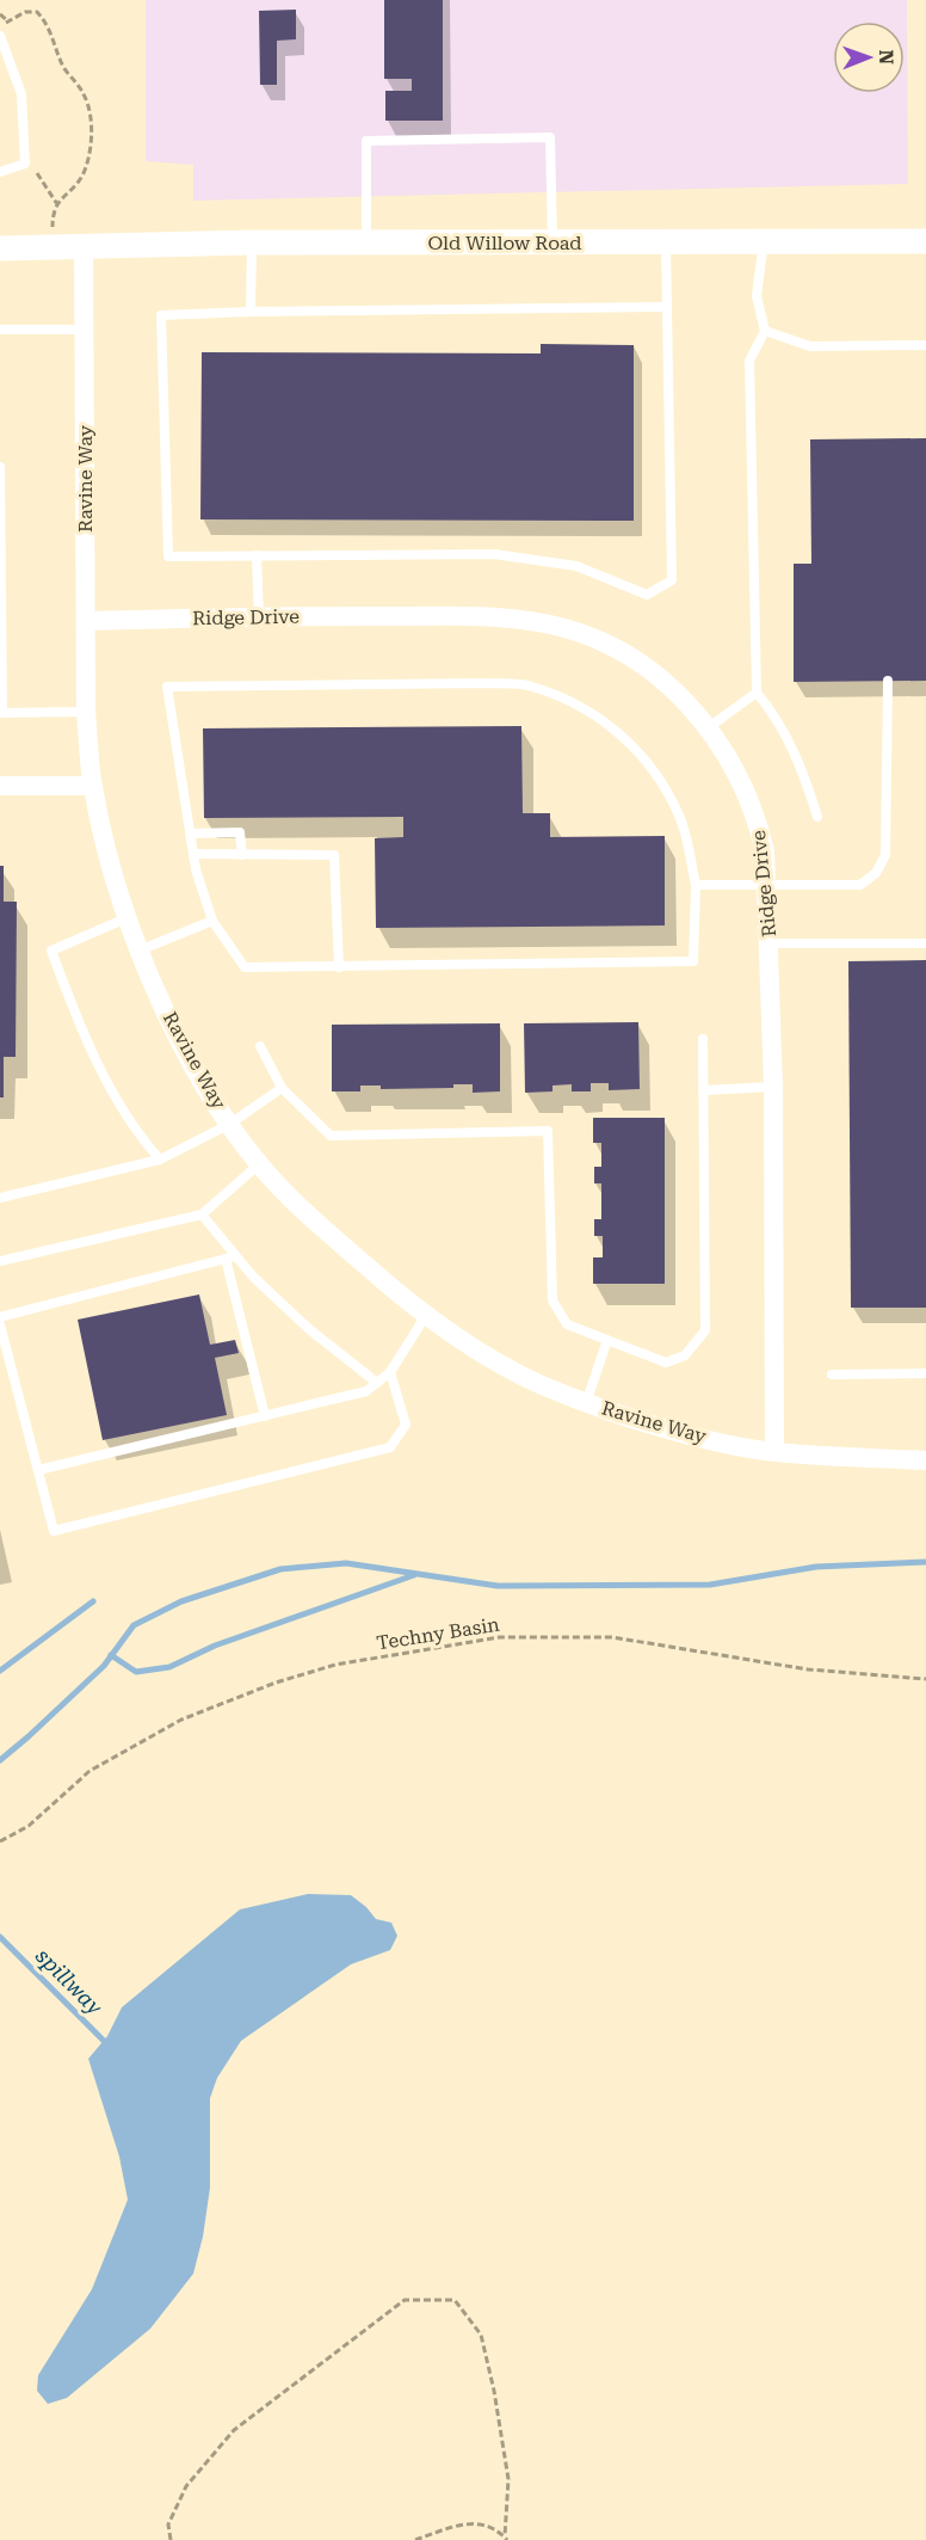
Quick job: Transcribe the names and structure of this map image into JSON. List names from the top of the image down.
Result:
{
  "streets": {
    "street": ["Old Willow Road", "Ravine Way", "Ridge Drive"],
    "path": ["Techny Basin"]
  },
  "crossings": [
    ["Old Willow Road", "Ravine Way"],
    ["Ravine Way", "Ridge Drive"]
  ],
  "water": ["spillway"],
  "north": "right"
}
